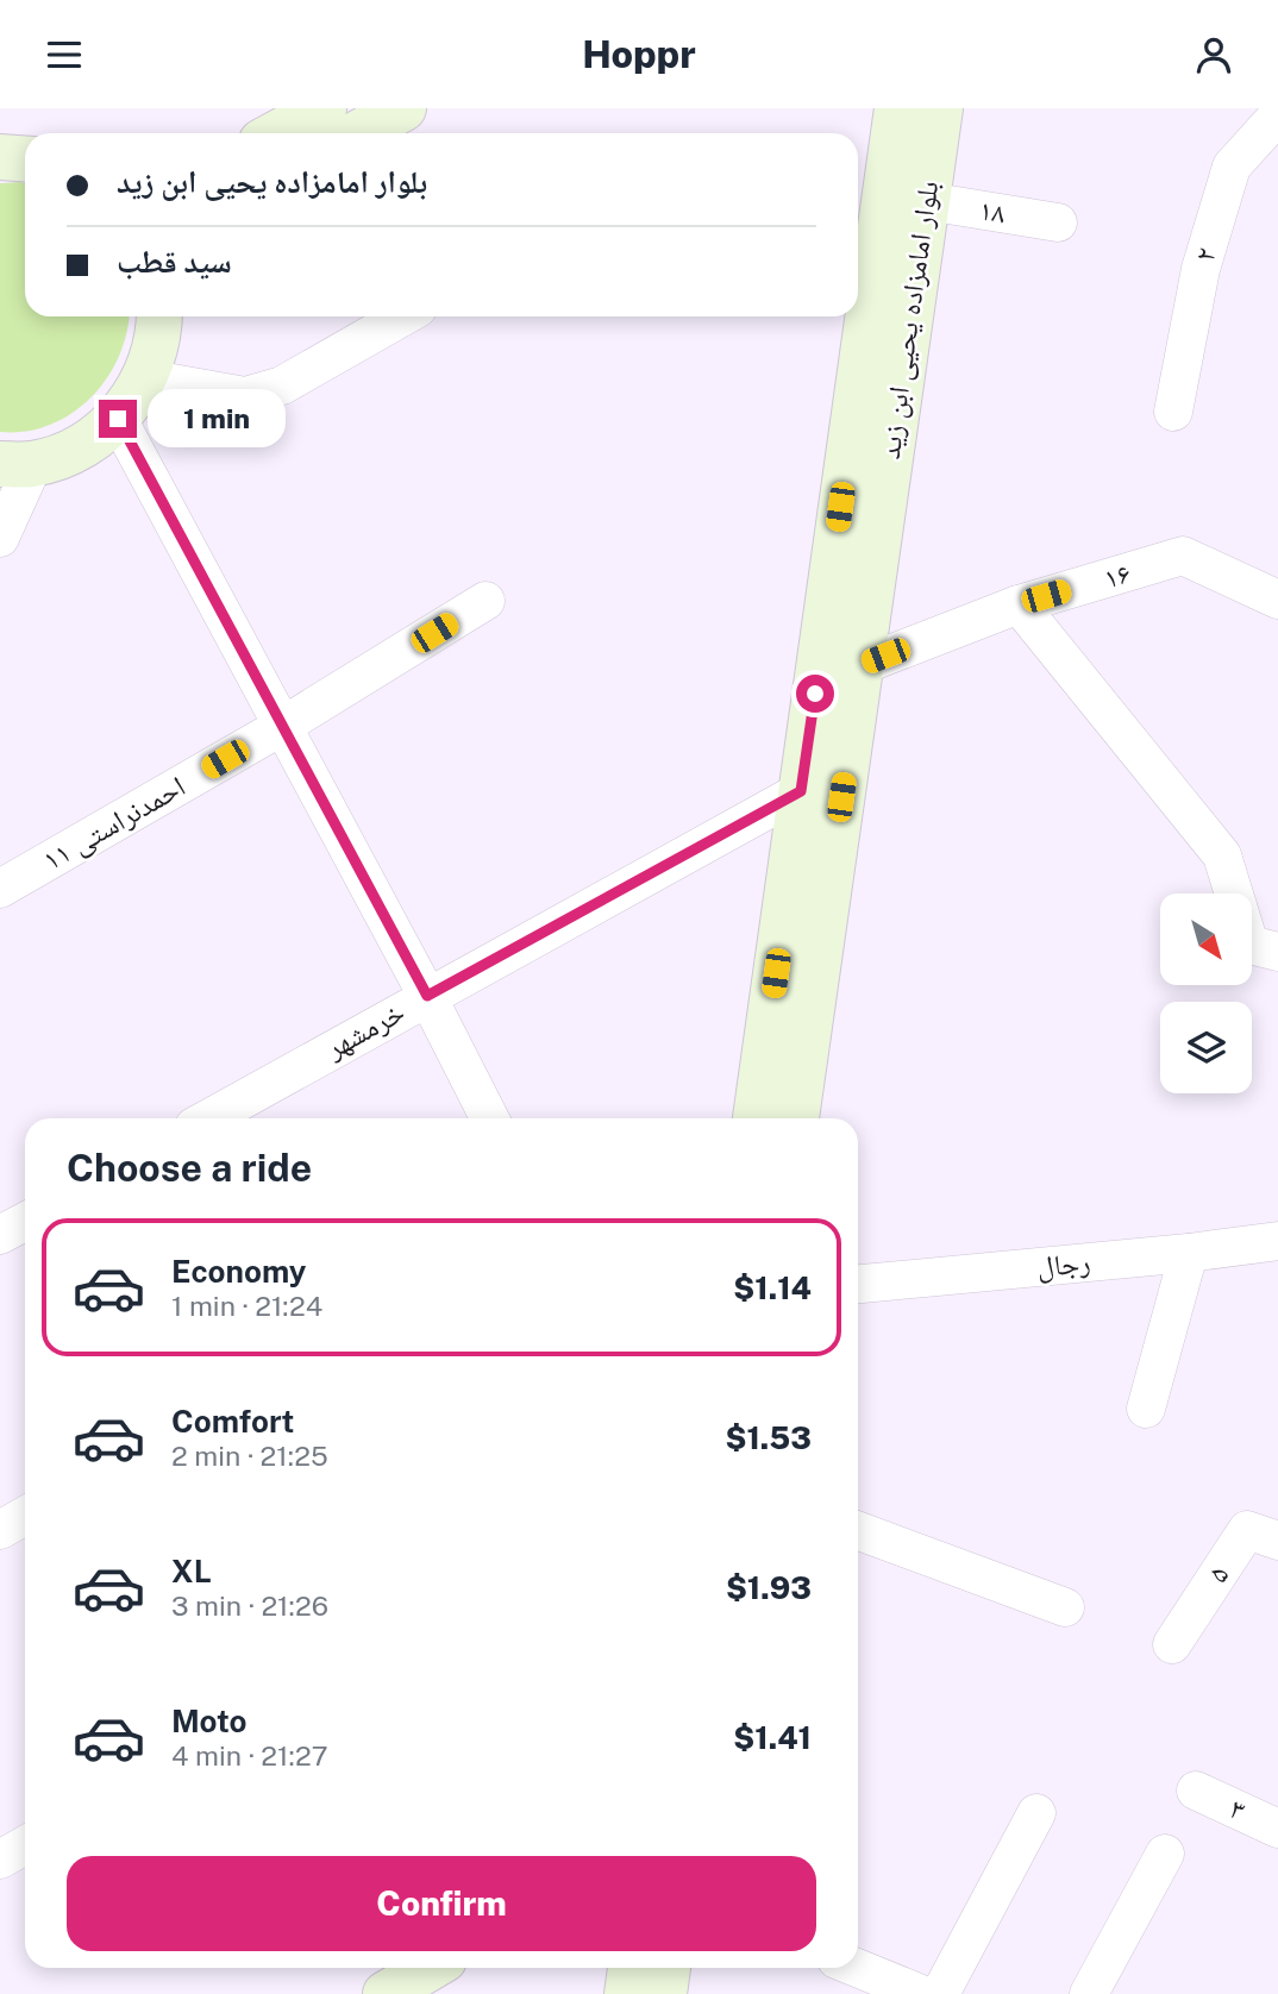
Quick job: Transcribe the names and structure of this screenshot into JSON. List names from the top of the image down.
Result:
{
  "streets": {
    "street": [
      "۱۸",
      "۲",
      "بلوار امامزاده یحیی ابن زید",
      "۱۶",
      "۱۱ احمدنراستی",
      "خرمشهر",
      "رجال",
      "۵",
      "۳"
    ]
  },
  "crossings": [
    ["۱۸", "بلوار امامزاده یحیی ابن زید"],
    ["بلوار امامزاده یحیی ابن زید", "۱۶"],
    ["بلوار امامزاده یحیی ابن زید", "خرمشهر"]
  ],
  "north": "bottom right",
  "page": {
    "header": "Hoppr",
    "banner": ["بلوار امامزاده یحیی ابن زید", "سید قطب"],
    "bubble": "1 min",
    "heading": "Choose a ride",
    "list": [
      {
        "name": "Economy",
        "note": "1 min · 21:24",
        "value": "$1.14"
      },
      {
        "name": "Comfort",
        "note": "2 min · 21:25",
        "value": "$1.53"
      },
      {
        "name": "XL",
        "note": "3 min · 21:26",
        "value": "$1.93"
      },
      {
        "name": "Moto",
        "note": "4 min · 21:27",
        "value": "$1.41"
      }
    ],
    "buttons": "Confirm"
  }
}
